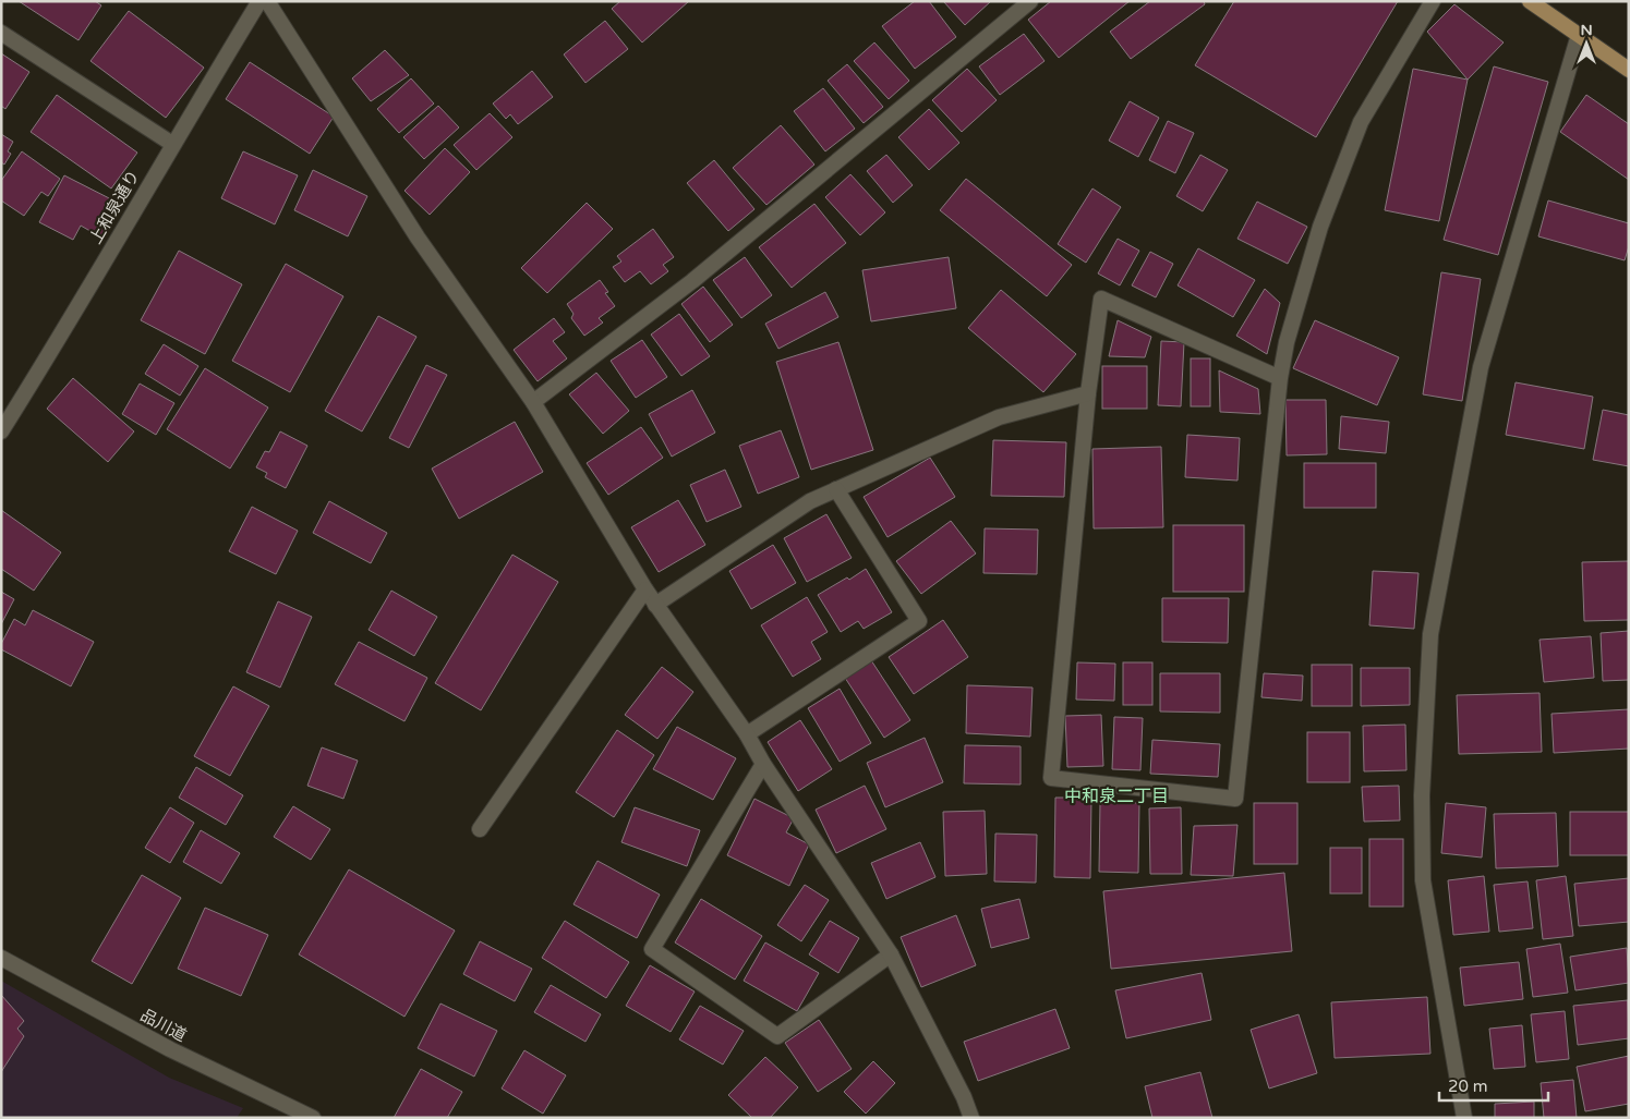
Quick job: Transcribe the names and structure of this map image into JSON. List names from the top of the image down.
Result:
{
  "streets": {
    "street": ["上和泉通り", "品川道"]
  },
  "districts": ["中和泉二丁目"],
  "scale_bar": "20 m",
  "north": "top"
}
